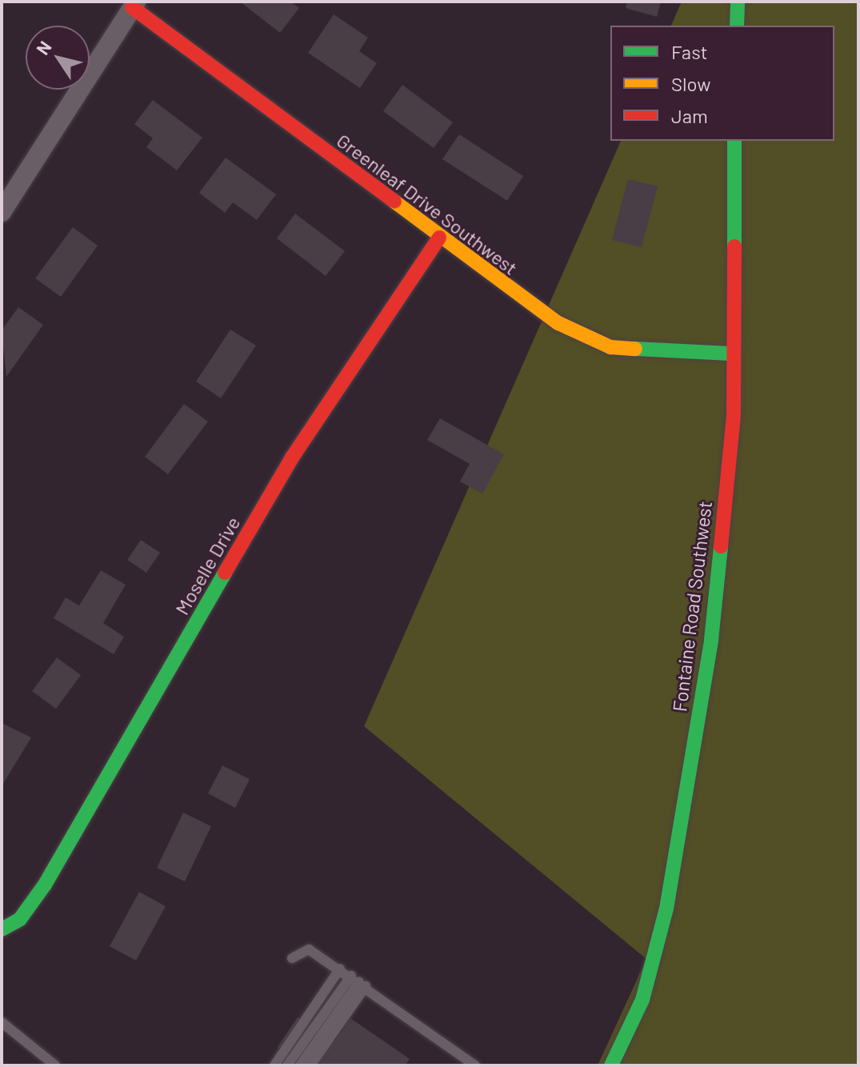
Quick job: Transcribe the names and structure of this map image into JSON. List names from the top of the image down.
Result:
{
  "streets": {
    "street": ["Greenleaf Drive Southwest", "Moselle Drive", "Fontaine Road Southwest"]
  },
  "crossings": [
    ["Greenleaf Drive Southwest", "Moselle Drive"],
    ["Greenleaf Drive Southwest", "Fontaine Road Southwest"]
  ],
  "legend": ["Fast", "Slow", "Jam"],
  "north": "top left"
}
